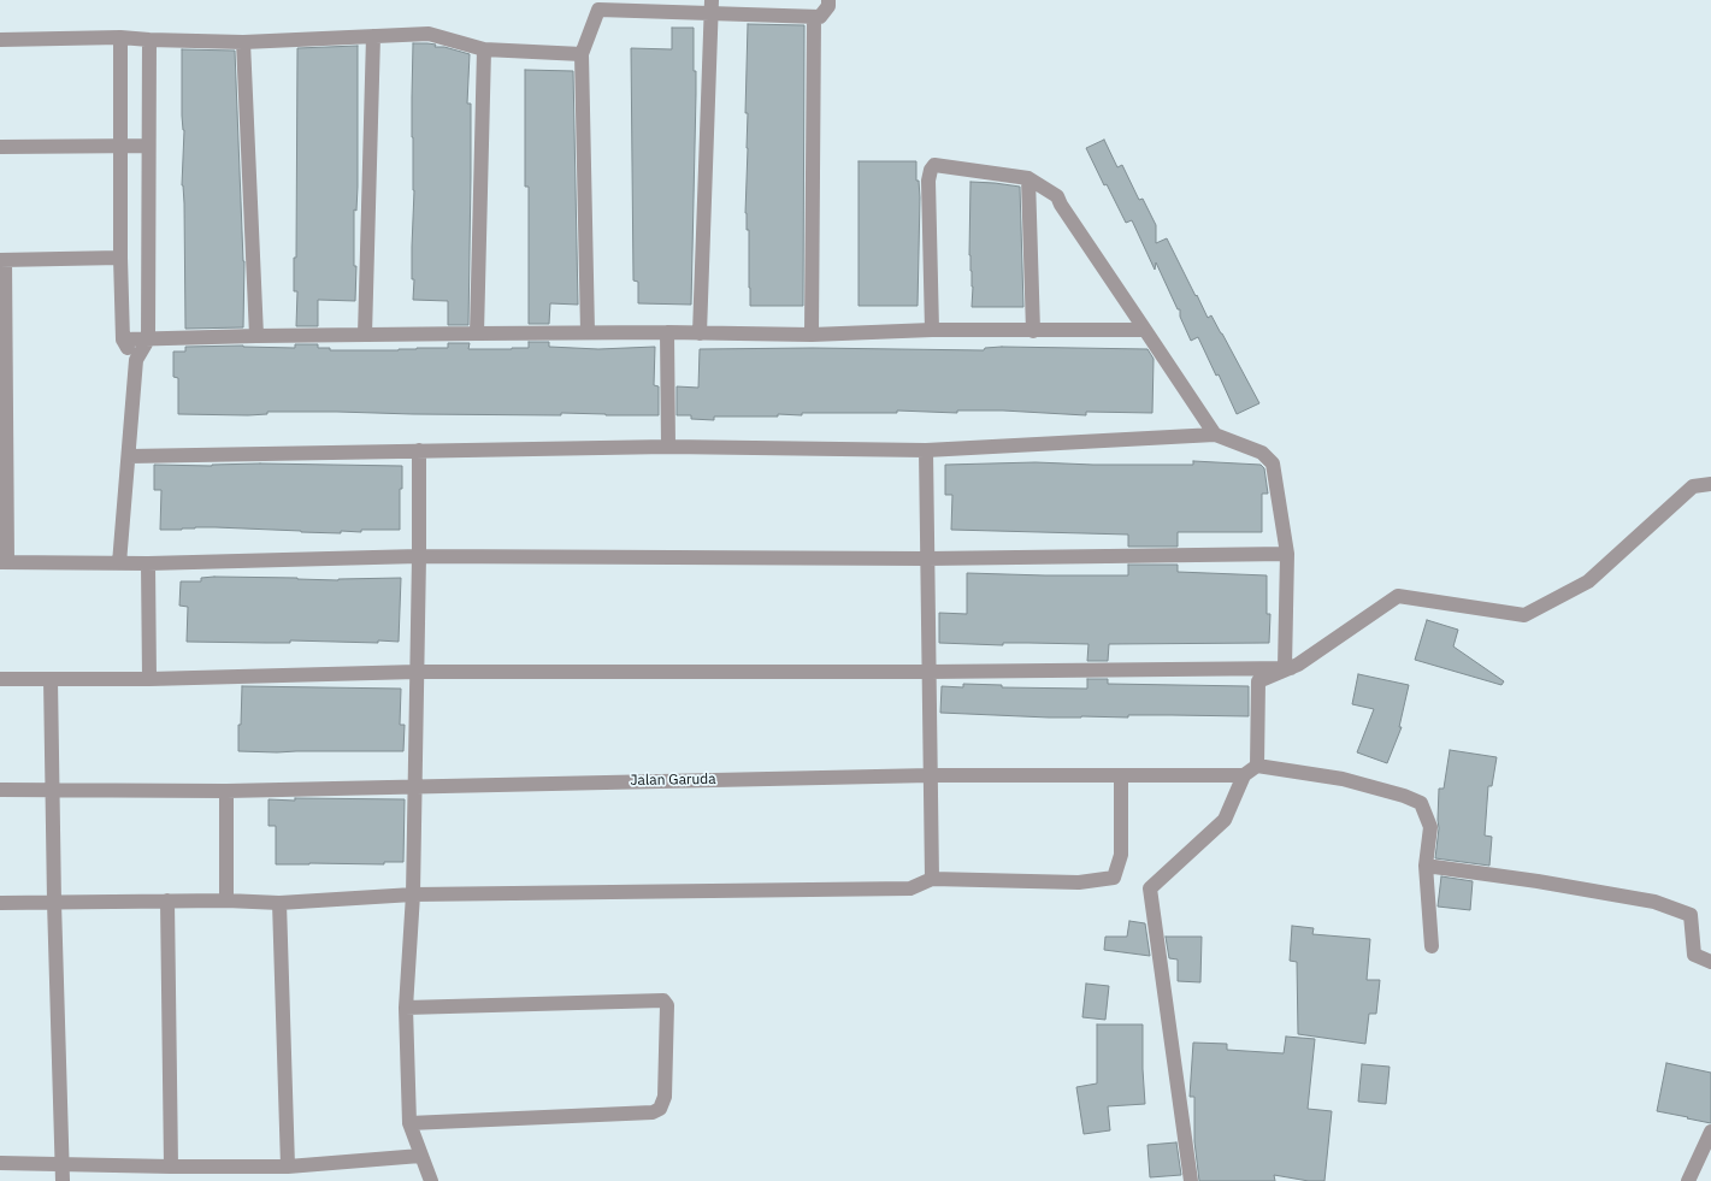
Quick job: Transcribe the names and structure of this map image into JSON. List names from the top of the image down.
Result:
{
  "streets": {
    "street": ["Jalan Garuda"]
  }
}
